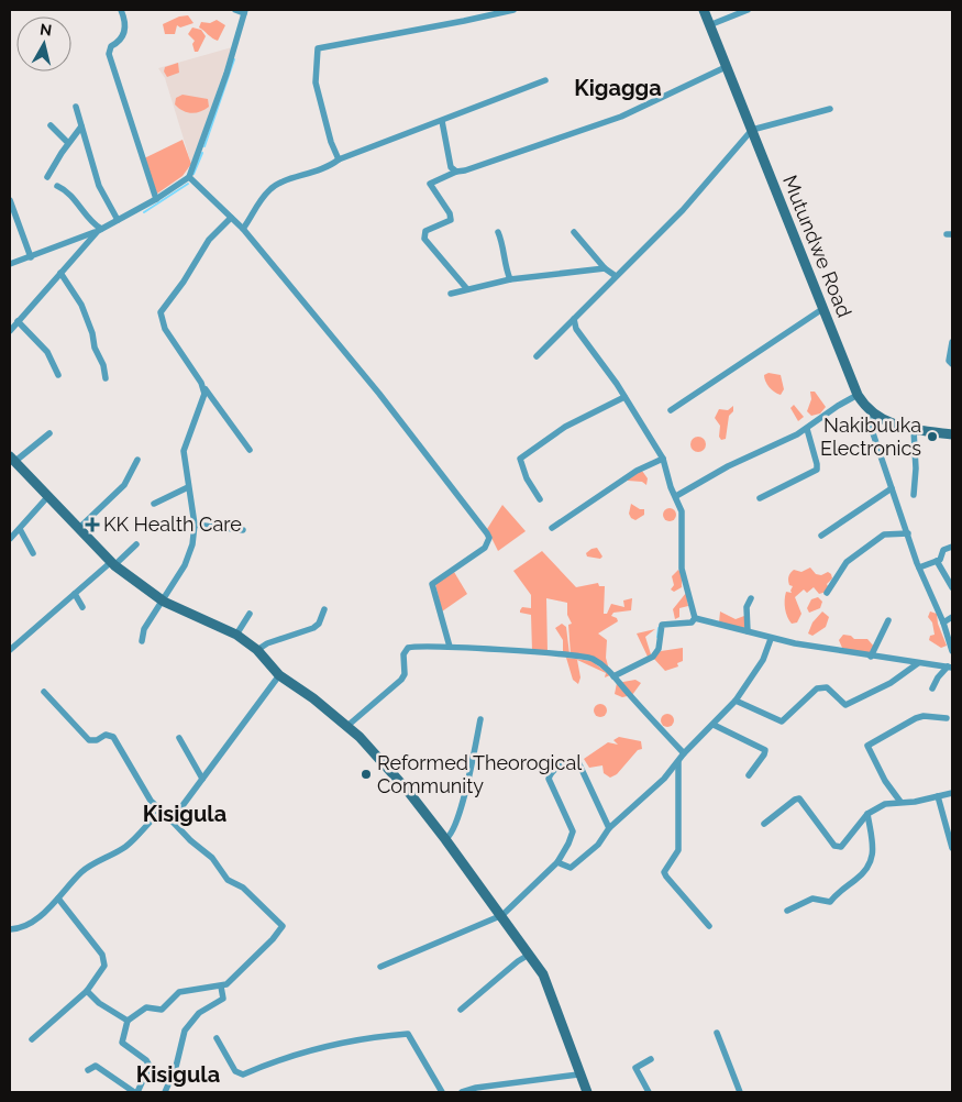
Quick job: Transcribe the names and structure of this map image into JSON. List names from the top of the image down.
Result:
{
  "streets": {
    "street": ["Mutundwe Road"]
  },
  "districts": ["Kigagga", "Kisigula", "Kisigula"],
  "places": {
    "other": ["Nakibuuka Electronics", "Reformed Theorogical Community"],
    "health": ["KK Health Care"]
  },
  "north": "top"
}
